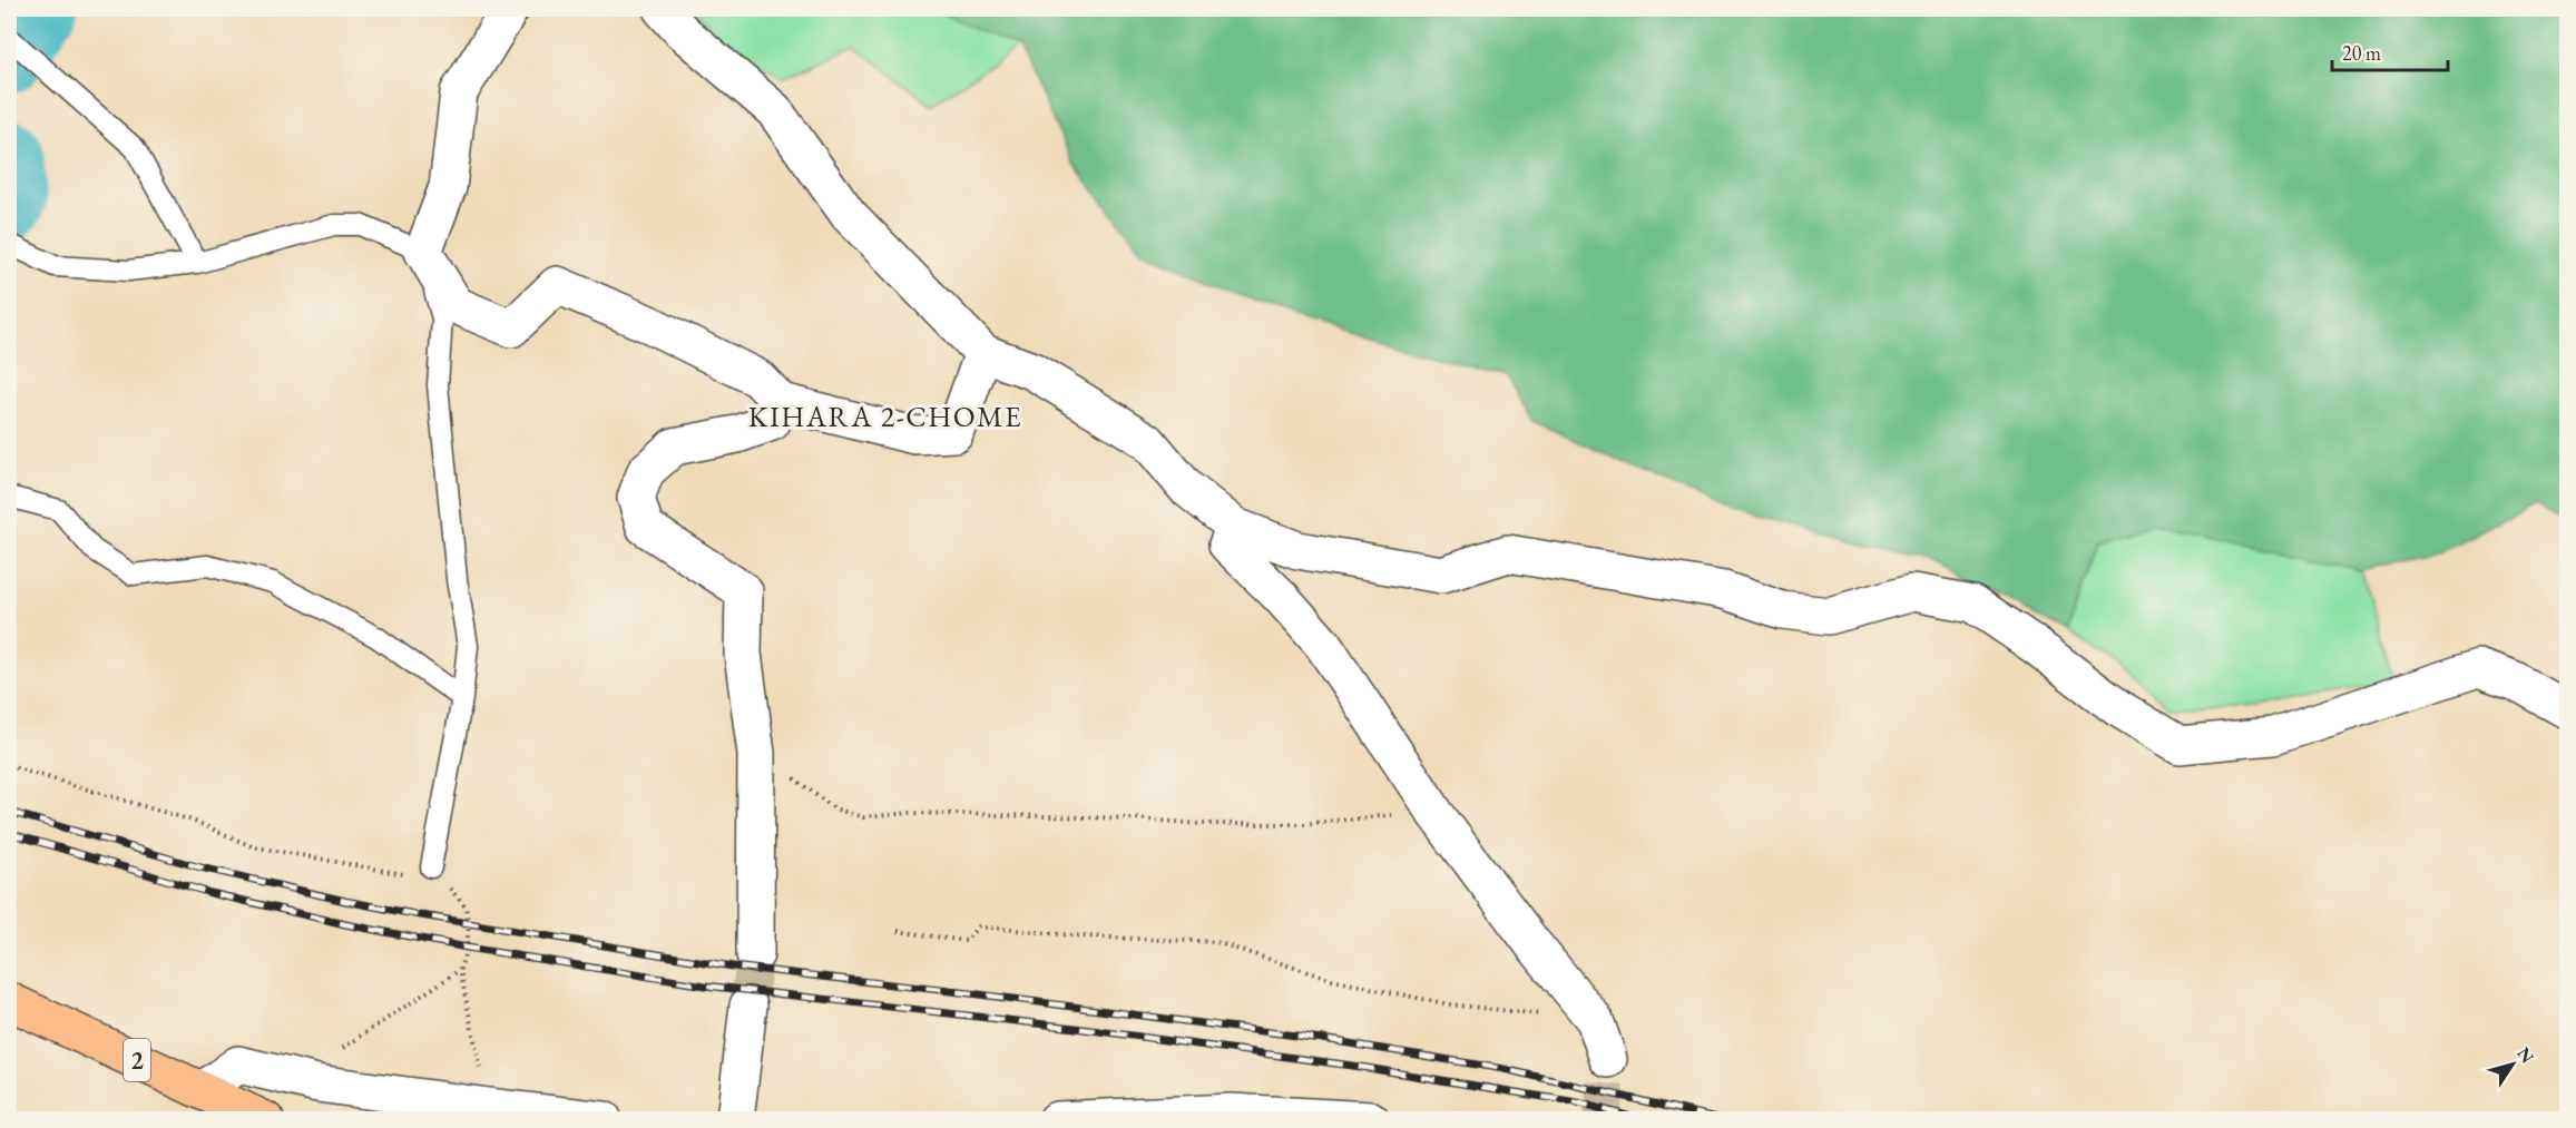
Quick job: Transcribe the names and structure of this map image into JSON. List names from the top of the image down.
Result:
{
  "streets": {
    "highway": ["2"]
  },
  "districts": ["KIHARA 2-CHOME"],
  "scale_bar": "20 m",
  "north": "top right"
}
